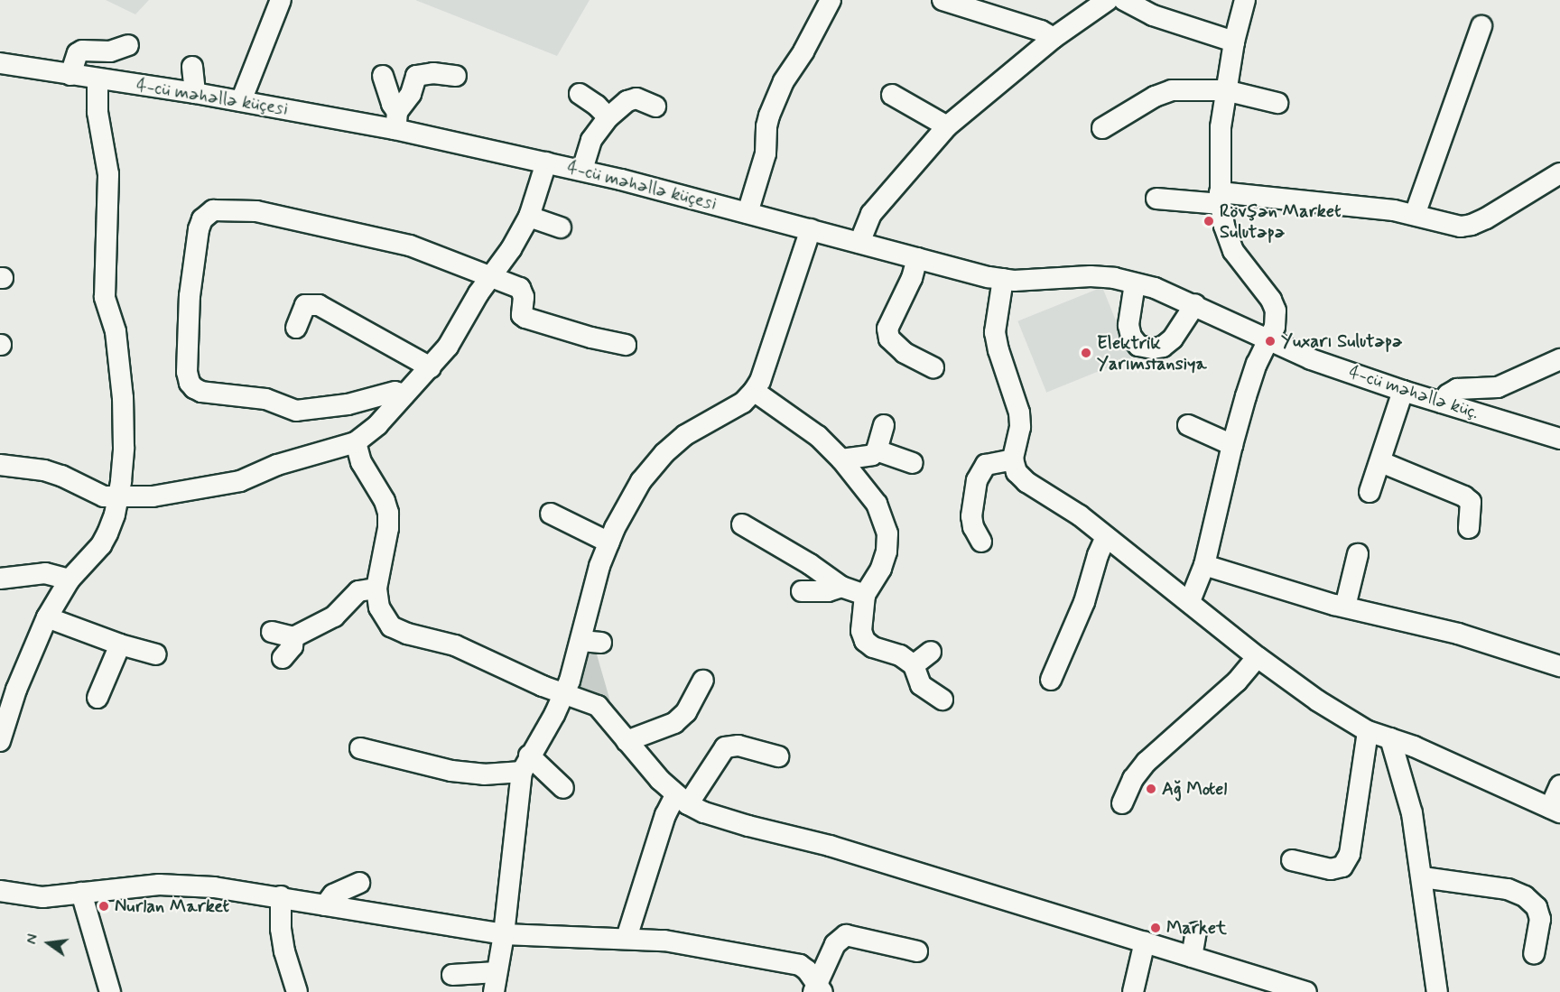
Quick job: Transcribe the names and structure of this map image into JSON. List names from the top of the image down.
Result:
{
  "streets": {
    "street": ["4-cü məhəllə küçesi", "4-cü məhəllə küç."]
  },
  "crossings": [
    ["4-cü məhəllə küçesi", "4-cü məhəllə küç."]
  ],
  "places": [
    "Rövşən Market Sulutəpə",
    "Yuxarı Sulutəpə",
    "Elektrik Yarımstansiya",
    "Ağ Motel",
    "Nurlan Market",
    "Market"
  ],
  "north": "left"
}
